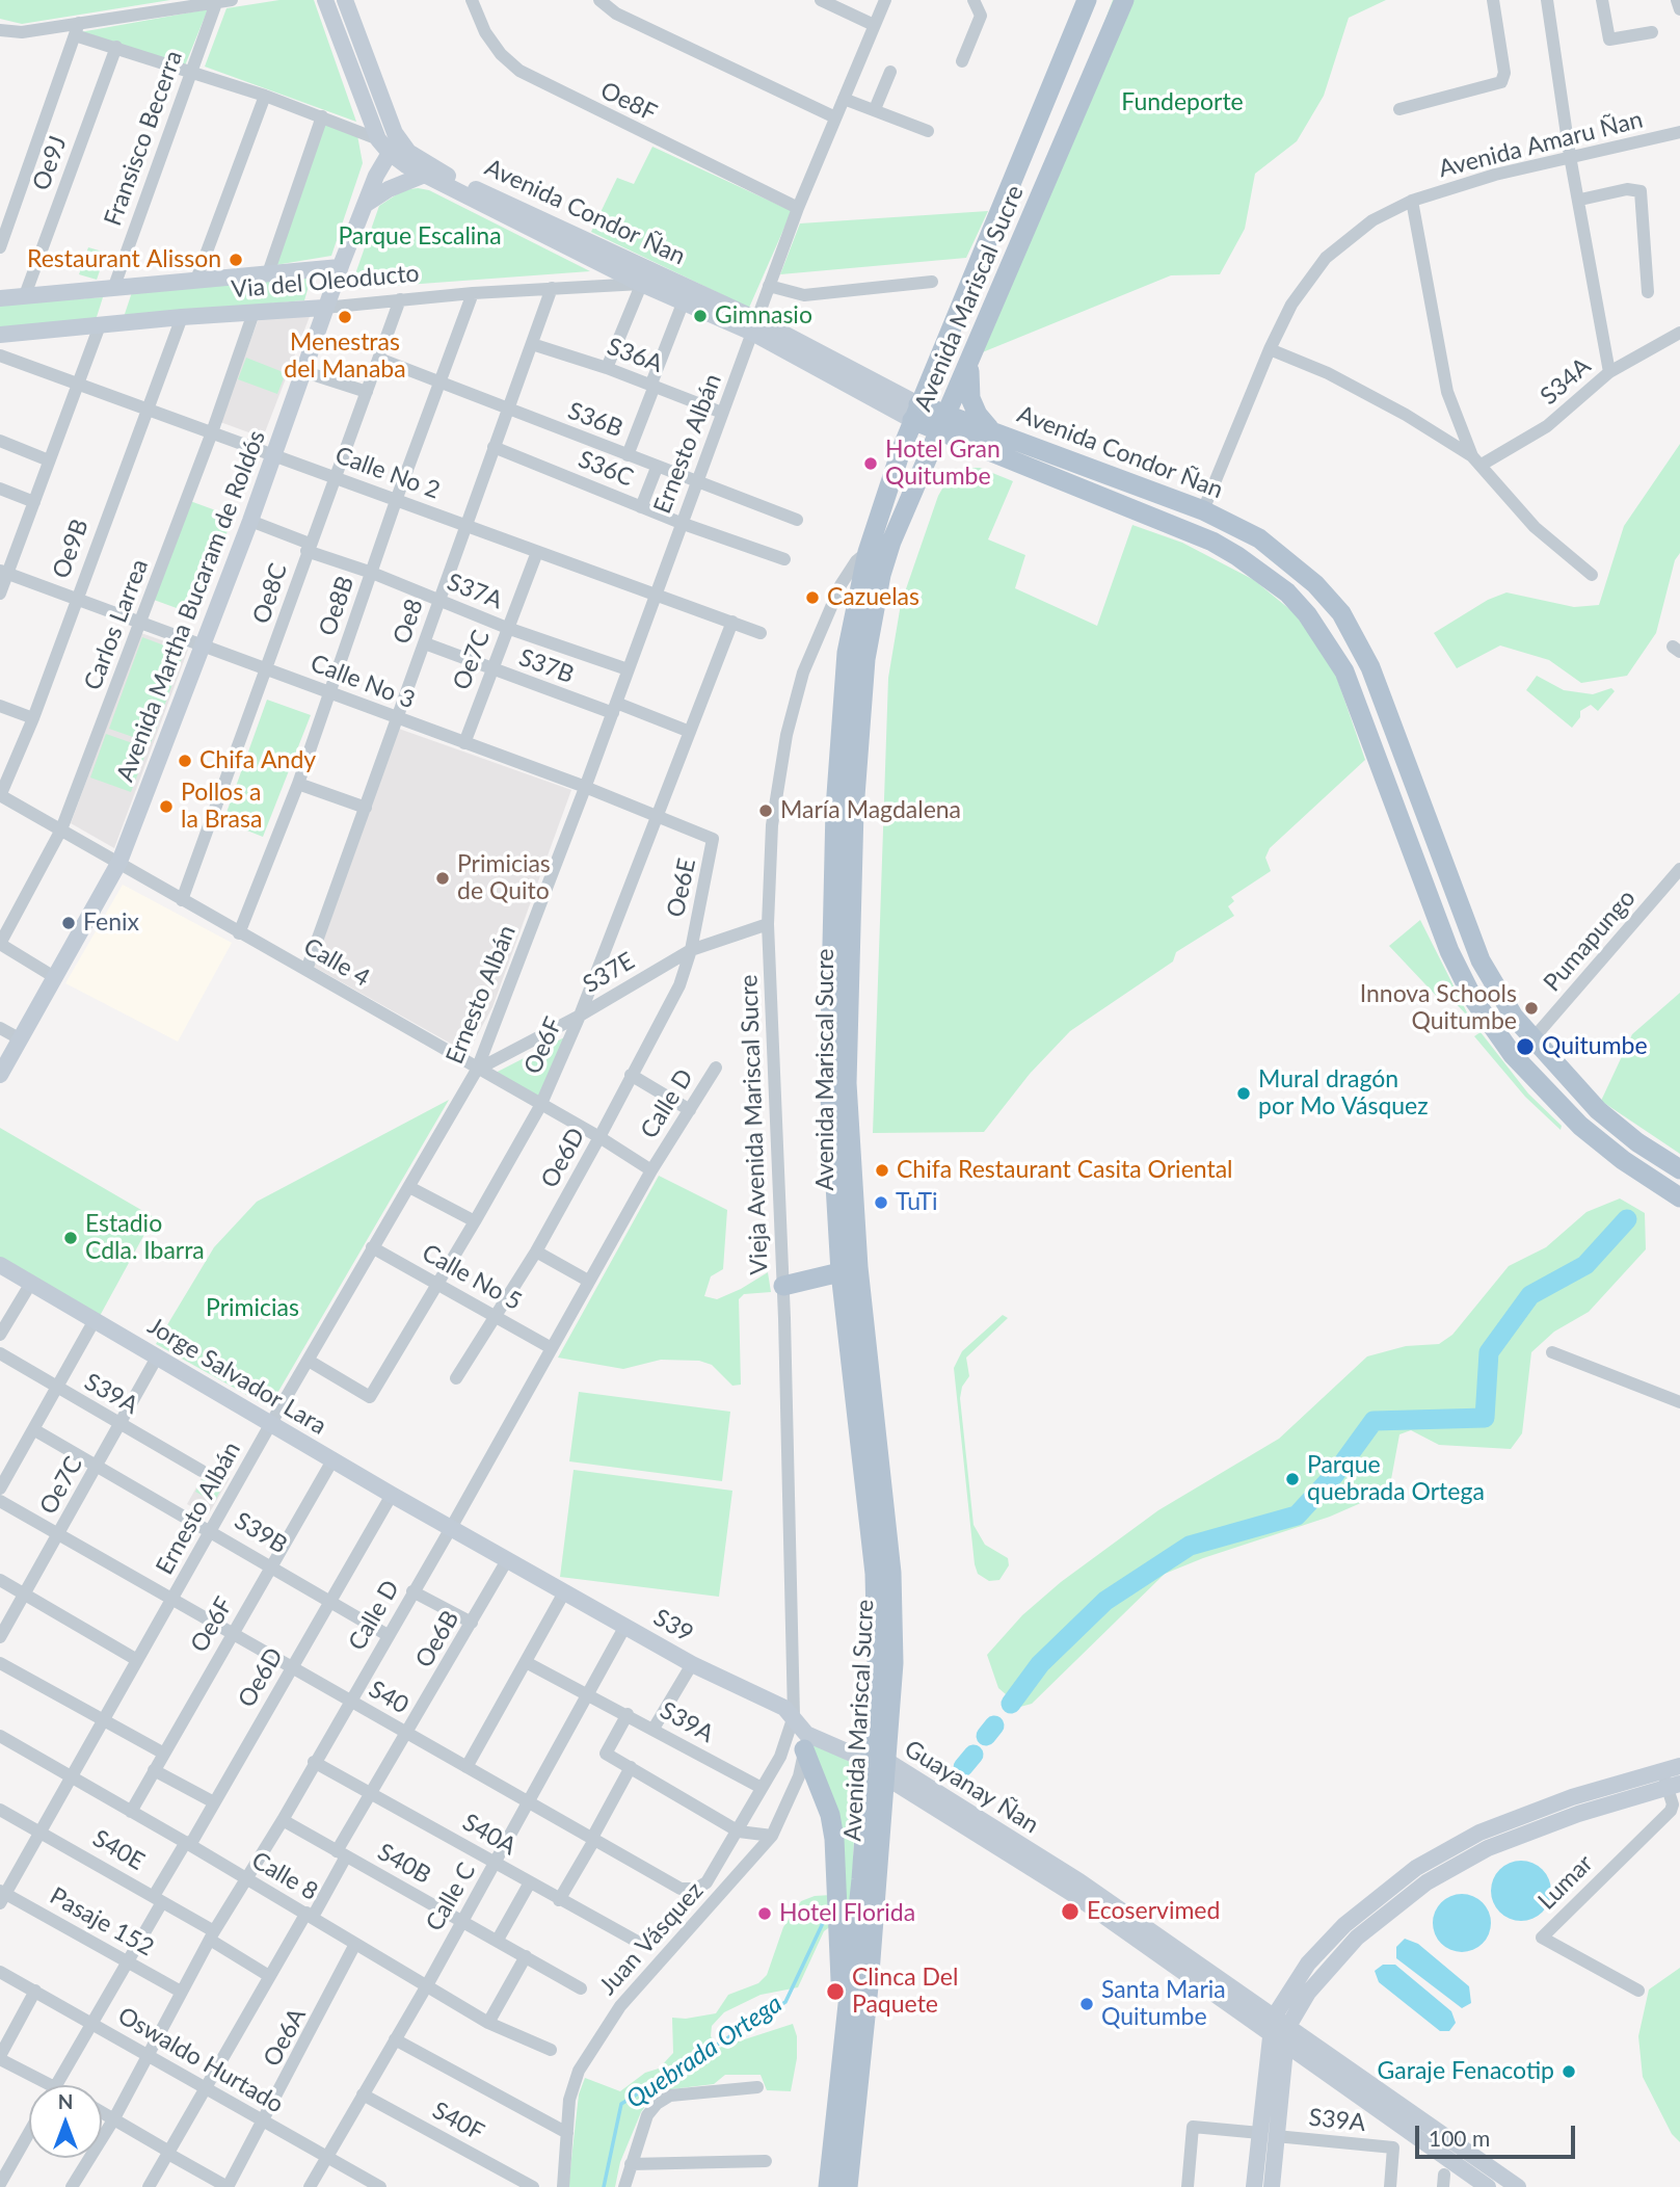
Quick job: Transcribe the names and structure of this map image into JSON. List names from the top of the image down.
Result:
{
  "streets": {
    "main road": ["Avenida Condor Ñan", "Avenida Mariscal Sucre"],
    "street": [
      "Oe8F",
      "Fransisco Becerra",
      "Avenida Amaru Ñan",
      "Oe9J",
      "Via del Oleoducto",
      "S36A",
      "S34A",
      "S36B",
      "Ernesto Albán",
      "S36C",
      "Calle No 2",
      "Oe9B",
      "S37A",
      "Oe8C",
      "Avenida Martha Bucaram de Roldós",
      "Oe8B",
      "Oe8",
      "Carlos Larrea",
      "Oe7C",
      "S37B",
      "Calle No 3",
      "Oe6E",
      "Pumapungo",
      "Calle 4",
      "S37E",
      "Oe6F",
      "Calle D",
      "Vieja Avenida Mariscal Sucre",
      "Oe6D",
      "Calle No 5",
      "Jorge Salvador Lara",
      "S39A",
      "S39B",
      "S39",
      "Oe6B",
      "S40",
      "Guayanay Ñan",
      "S40A",
      "S40E",
      "S40B",
      "Calle 8",
      "Lumar",
      "Calle C",
      "Pasaje 152",
      "Juan Vásquez",
      "Oe6A",
      "Oswaldo Hurtado",
      "S40F"
    ]
  },
  "crossings": [
    ["Oe8F", "Ernesto Albán"],
    ["Fransisco Becerra", "Via del Oleoducto"],
    ["Avenida Amaru Ñan", "Avenida Condor Ñan"],
    ["Oe9J", "Via del Oleoducto"],
    ["Avenida Condor Ñan", "Via del Oleoducto"],
    ["Avenida Condor Ñan", "Avenida Mariscal Sucre"],
    ["Avenida Condor Ñan", "Ernesto Albán"],
    ["Avenida Condor Ñan", "Avenida Martha Bucaram de Roldós"],
    ["Avenida Condor Ñan", "Pumapungo"],
    ["Via del Oleoducto", "Oe9B"],
    ["Via del Oleoducto", "Oe8C"],
    ["Via del Oleoducto", "Avenida Martha Bucaram de Roldós"],
    ["Via del Oleoducto", "Oe8B"],
    ["Via del Oleoducto", "Oe8"],
    ["Via del Oleoducto", "Carlos Larrea"],
    ["Avenida Mariscal Sucre", "Vieja Avenida Mariscal Sucre"],
    ["Avenida Mariscal Sucre", "Guayanay Ñan"],
    ["S36A", "Ernesto Albán"],
    ["S36A", "Oe8"],
    ["S36B", "Ernesto Albán"],
    ["S36B", "Oe8C"],
    ["S36B", "Oe8B"],
    ["S36B", "Oe8"],
    ["Ernesto Albán", "S36C"],
    ["Ernesto Albán", "Calle No 2"],
    ["Ernesto Albán", "S37A"],
    ["Ernesto Albán", "S37B"],
    ["Ernesto Albán", "Calle No 3"],
    ["Ernesto Albán", "Calle 4"],
    ["Ernesto Albán", "S37E"],
    ["Ernesto Albán", "Oe6F"],
    ["Ernesto Albán", "Calle No 5"],
    ["Ernesto Albán", "Jorge Salvador Lara"],
    ["Ernesto Albán", "S39B"],
    ["Ernesto Albán", "S40"],
    ["Ernesto Albán", "S40E"],
    ["Ernesto Albán", "Calle 8"],
    ["Ernesto Albán", "Pasaje 152"],
    ["S36C", "Oe8"],
    ["Calle No 2", "Oe9B"],
    ["Calle No 2", "Oe8C"],
    ["Calle No 2", "Avenida Martha Bucaram de Roldós"],
    ["Calle No 2", "Oe8B"],
    ["Calle No 2", "Oe8"],
    ["Calle No 2", "Carlos Larrea"],
    ["Calle No 2", "Oe7C"],
    ["Calle No 2", "Oe6F"],
    ["Oe9B", "Calle No 3"],
    ["Oe9B", "Calle 4"],
    ["S37A", "Oe8C"],
    ["S37A", "Avenida Martha Bucaram de Roldós"],
    ["S37A", "Oe8B"],
    ["S37A", "Oe8"],
    ["S37A", "Oe7C"],
    ["Oe8C", "Calle No 3"],
    ["Oe8C", "Calle 4"],
    ["Avenida Martha Bucaram de Roldós", "Calle No 3"],
    ["Avenida Martha Bucaram de Roldós", "Calle 4"],
    ["Oe8B", "Calle No 3"],
    ["Oe8B", "Calle 4"],
    ["Oe8", "S37B"],
    ["Oe8", "Calle No 3"],
    ["Oe8", "Calle 4"],
    ["Carlos Larrea", "Calle No 3"],
    ["Carlos Larrea", "Calle 4"],
    ["Oe7C", "S37B"],
    ["Oe7C", "Calle No 3"],
    ["Oe7C", "Jorge Salvador Lara"],
    ["Oe7C", "S39A"],
    ["Oe7C", "S39B"],
    ["Oe7C", "S40"],
    ["S37B", "Oe6F"],
    ["Calle No 3", "Oe6E"],
    ["Calle No 3", "Oe6F"],
    ["Oe6E", "S37E"],
    ["Oe6E", "Oe6D"],
    ["Calle 4", "S37E"],
    ["Calle 4", "Oe6F"],
    ["Calle 4", "Calle D"],
    ["Calle 4", "Oe6D"],
    ["S37E", "Oe6F"],
    ["S37E", "Vieja Avenida Mariscal Sucre"],
    ["S37E", "Oe6D"],
    ["Oe6F", "Calle No 5"],
    ["Oe6F", "Jorge Salvador Lara"],
    ["Oe6F", "S39B"],
    ["Oe6F", "S40"],
    ["Oe6F", "Calle 8"],
    ["Calle D", "Calle No 5"],
    ["Calle D", "Jorge Salvador Lara"],
    ["Calle D", "S39B"],
    ["Calle D", "S39"],
    ["Calle D", "S40"],
    ["Calle D", "S40A"],
    ["Calle D", "S40E"],
    ["Calle D", "S40B"],
    ["Calle D", "Calle 8"],
    ["Calle D", "Pasaje 152"],
    ["Calle D", "Oswaldo Hurtado"],
    ["Vieja Avenida Mariscal Sucre", "S39"],
    ["Vieja Avenida Mariscal Sucre", "Juan Vásquez"],
    ["Oe6D", "Calle No 5"],
    ["Oe6D", "Jorge Salvador Lara"],
    ["Oe6D", "S39B"],
    ["Oe6D", "S40"],
    ["Oe6D", "S40E"],
    ["Oe6D", "Calle 8"],
    ["Oe6D", "Pasaje 152"],
    ["Oe6D", "Oswaldo Hurtado"],
    ["Jorge Salvador Lara", "S39"],
    ["S39A", "Calle C"],
    ["S39A", "Juan Vásquez"],
    ["S39", "Oe6B"],
    ["S39", "Calle C"],
    ["S39", "Juan Vásquez"],
    ["Oe6B", "S40"],
    ["Oe6B", "S40A"],
    ["Oe6B", "S40E"],
    ["Oe6B", "S40B"],
    ["Oe6B", "Calle 8"],
    ["Oe6B", "Oswaldo Hurtado"],
    ["S40", "Calle C"],
    ["S40", "Juan Vásquez"],
    ["S40A", "Calle C"],
    ["S40B", "Calle C"],
    ["Calle 8", "Calle C"],
    ["Calle 8", "Oe6A"],
    ["Calle C", "Oswaldo Hurtado"],
    ["Calle C", "S40F"],
    ["Oe6A", "Oswaldo Hurtado"]
  ],
  "water": ["Quebrada Ortega"],
  "parks": ["Fundeporte", "Parque Escalina", "Primicias"],
  "places": [
    "Restaurant Alisson",
    "Gimnasio",
    "Menestras del Manaba",
    "Hotel Gran Quitumbe",
    "Cazuelas",
    "Chifa Andy",
    "Pollos a la Brasa",
    "María Magdalena",
    "Primicias de Quito",
    "Fenix",
    "Innova Schools Quitumbe",
    "Quitumbe",
    "Mural dragón por Mo Vásquez",
    "Chifa Restaurant Casita Oriental",
    "TuTi",
    "Estadio Cdla. Ibarra",
    "Parque quebrada Ortega",
    "Ecoservimed",
    "Hotel Florida",
    "Clinca Del Paquete",
    "Santa Maria Quitumbe",
    "Garaje Fenacotip"
  ],
  "scale_bar": "100 m",
  "north": "top"
}
